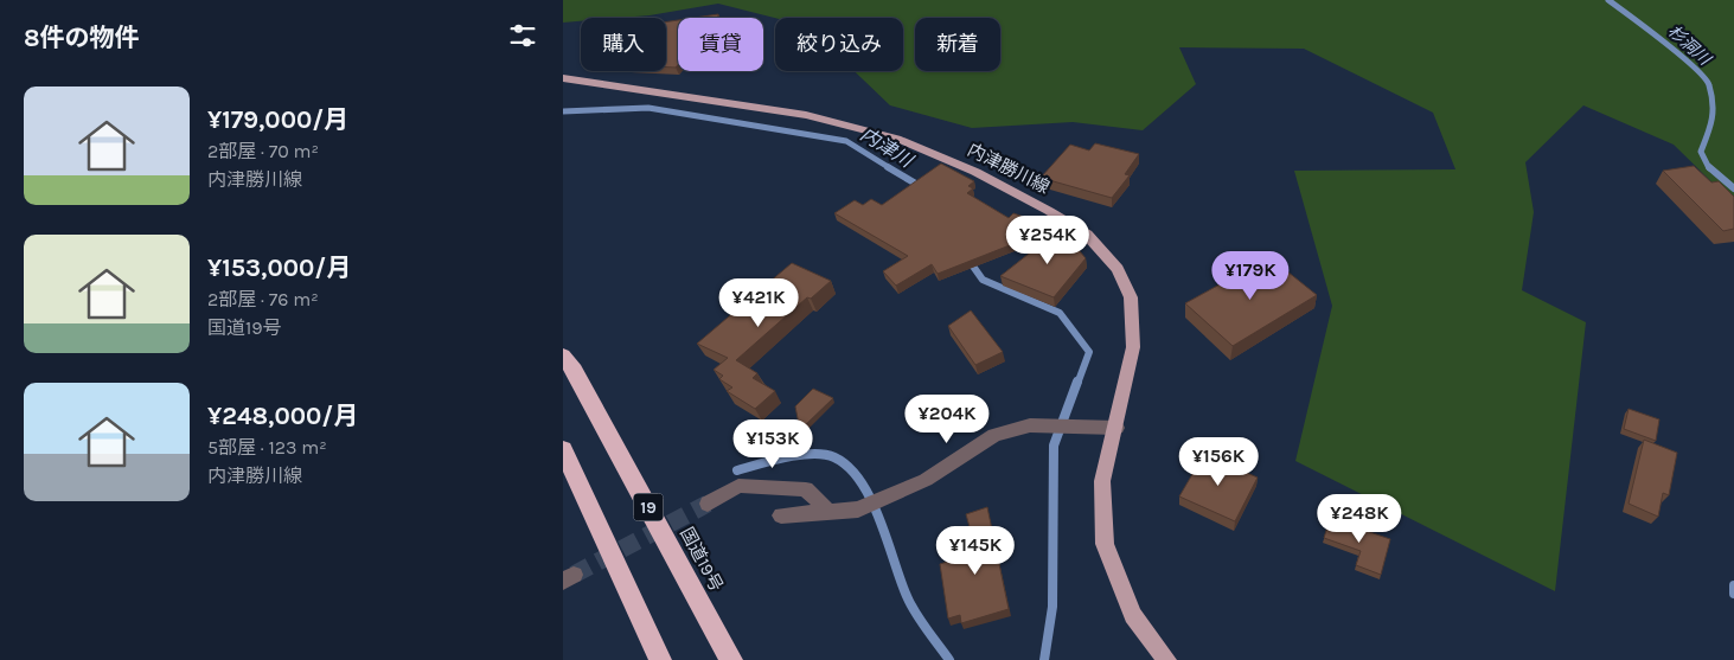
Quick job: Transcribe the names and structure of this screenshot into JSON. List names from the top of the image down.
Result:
{
  "streets": {
    "highway": ["19", "国道19号"],
    "main road": ["内津勝川線"]
  },
  "water": ["杉洞川", "内津川"],
  "page": {
    "heading": "8件の物件",
    "chip": [
      "購入",
      "賃貸",
      "絞り込み",
      "新着"
    ],
    "list": [
      {
        "name": "¥179,000/月",
        "note": "2部屋 · 70 m² · 内津勝川線"
      },
      {
        "name": "¥153,000/月",
        "note": "2部屋 · 76 m² · 国道19号"
      },
      {
        "name": "¥248,000/月",
        "note": "5部屋 · 123 m² · 内津勝川線"
      }
    ],
    "price": [
      "¥254K",
      "¥179K",
      "¥421K",
      "¥204K",
      "¥153K",
      "¥156K",
      "¥248K",
      "¥145K"
    ]
  }
}
